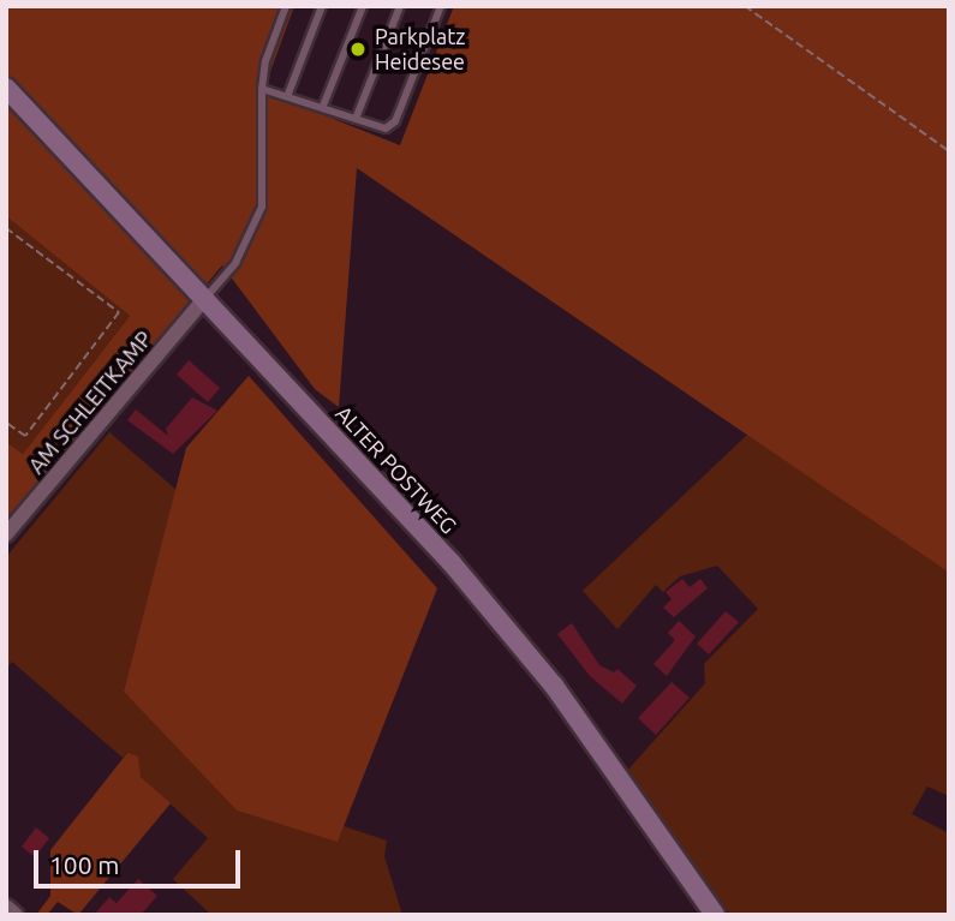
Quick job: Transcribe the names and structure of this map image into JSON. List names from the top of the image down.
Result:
{
  "streets": {
    "main road": ["ALTER POSTWEG"],
    "street": ["AM SCHLEITKAMP"]
  },
  "crossings": [
    ["AM SCHLEITKAMP", "ALTER POSTWEG"]
  ],
  "places": ["Parkplatz Heidesee"],
  "scale_bar": "100 m"
}
